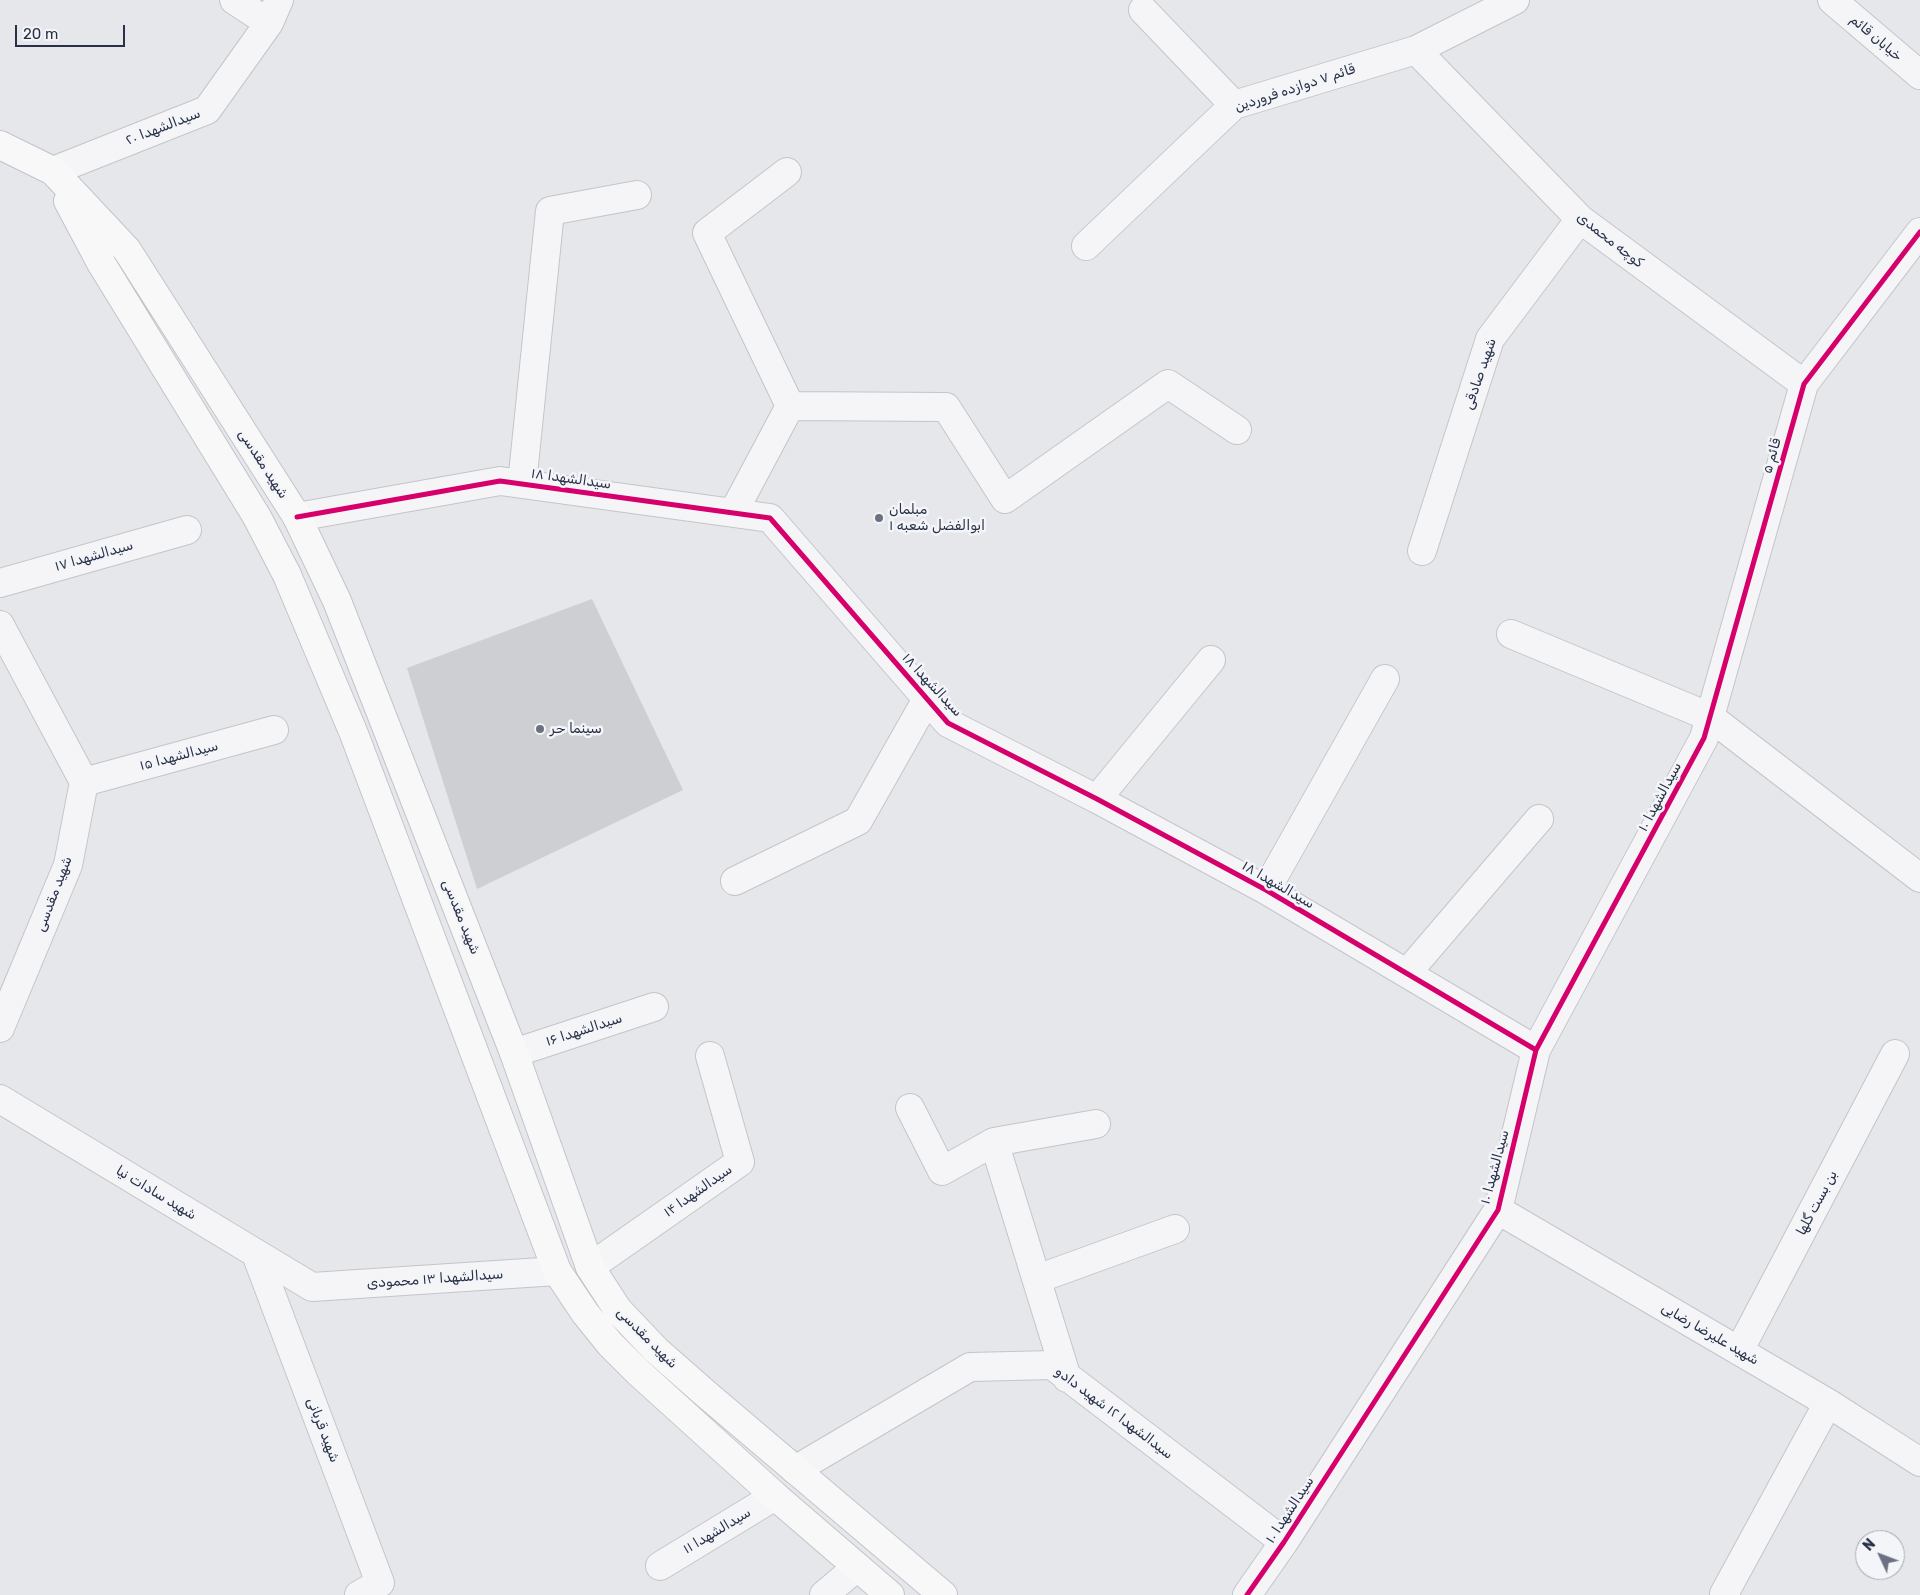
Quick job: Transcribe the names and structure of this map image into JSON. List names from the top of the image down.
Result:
{
  "streets": {
    "main road": ["شهید مقدسی"],
    "street": [
      "خیابان قائم",
      "قائم ۷ دوازده فروردین",
      "سیدالشهدا ۲۰",
      "کوچه محمدی",
      "شهید صادقی",
      "قائم ۵",
      "سیدالشهدا ۱۸",
      "سیدالشهدا ۱۷",
      "سیدالشهدا ۱۵",
      "سیدالشهدا ۱۰",
      "سیدالشهدا ۱۶",
      "سیدالشهدا ۱۴",
      "شهید سادات نیا",
      "بن بست گلها",
      "سیدالشهدا ۱۳ محمودی",
      "شهید علیرضا رضایی",
      "سیدالشهدا ۱۲ شهید دادو",
      "شهید قربانی",
      "سیدالشهدا ۱۱"
    ]
  },
  "crossings": [
    ["قائم ۷ دوازده فروردین", "کوچه محمدی"],
    ["سیدالشهدا ۲۰", "شهید مقدسی"],
    ["کوچه محمدی", "شهید صادقی"],
    ["کوچه محمدی", "قائم ۵"],
    ["قائم ۵", "سیدالشهدا ۱۰"],
    ["شهید مقدسی", "سیدالشهدا ۱۸"],
    ["شهید مقدسی", "سیدالشهدا ۱۵"],
    ["شهید مقدسی", "سیدالشهدا ۱۶"],
    ["شهید مقدسی", "سیدالشهدا ۱۴"],
    ["شهید مقدسی", "سیدالشهدا ۱۳ محمودی"],
    ["شهید مقدسی", "سیدالشهدا ۱۲ شهید دادو"],
    ["شهید مقدسی", "سیدالشهدا ۱۱"],
    ["سیدالشهدا ۱۸", "سیدالشهدا ۱۰"],
    ["سیدالشهدا ۱۰", "شهید علیرضا رضایی"],
    ["سیدالشهدا ۱۰", "سیدالشهدا ۱۲ شهید دادو"],
    ["شهید سادات نیا", "سیدالشهدا ۱۳ محمودی"],
    ["شهید سادات نیا", "شهید قربانی"],
    ["بن بست گلها", "شهید علیرضا رضایی"]
  ],
  "places": ["مبلمان ابوالفضل شعبه ۱", "سینما حر"],
  "scale_bar": "20 m",
  "north": "top left"
}
